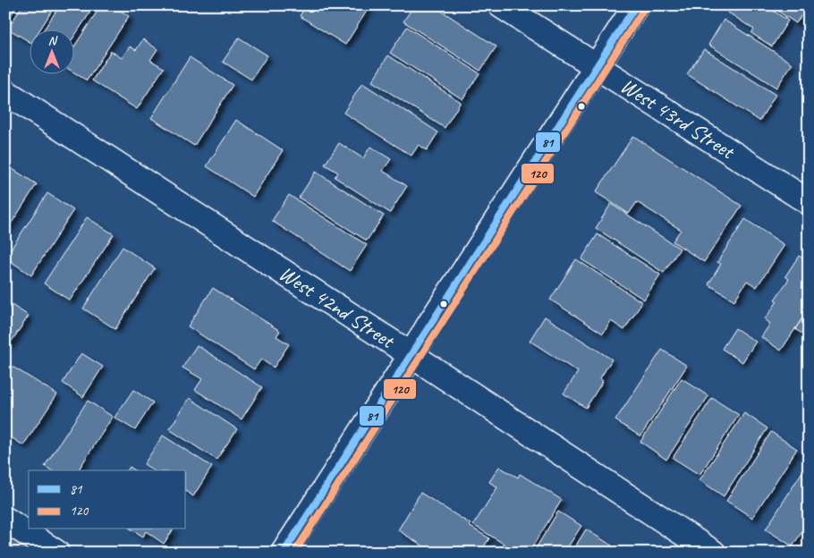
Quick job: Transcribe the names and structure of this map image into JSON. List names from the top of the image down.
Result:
{
  "streets": {
    "street": ["West 43rd Street", "West 42nd Street"]
  },
  "lines": ["transit line 81", "transit line 120"],
  "legend": ["81", "120"],
  "north": "top"
}
